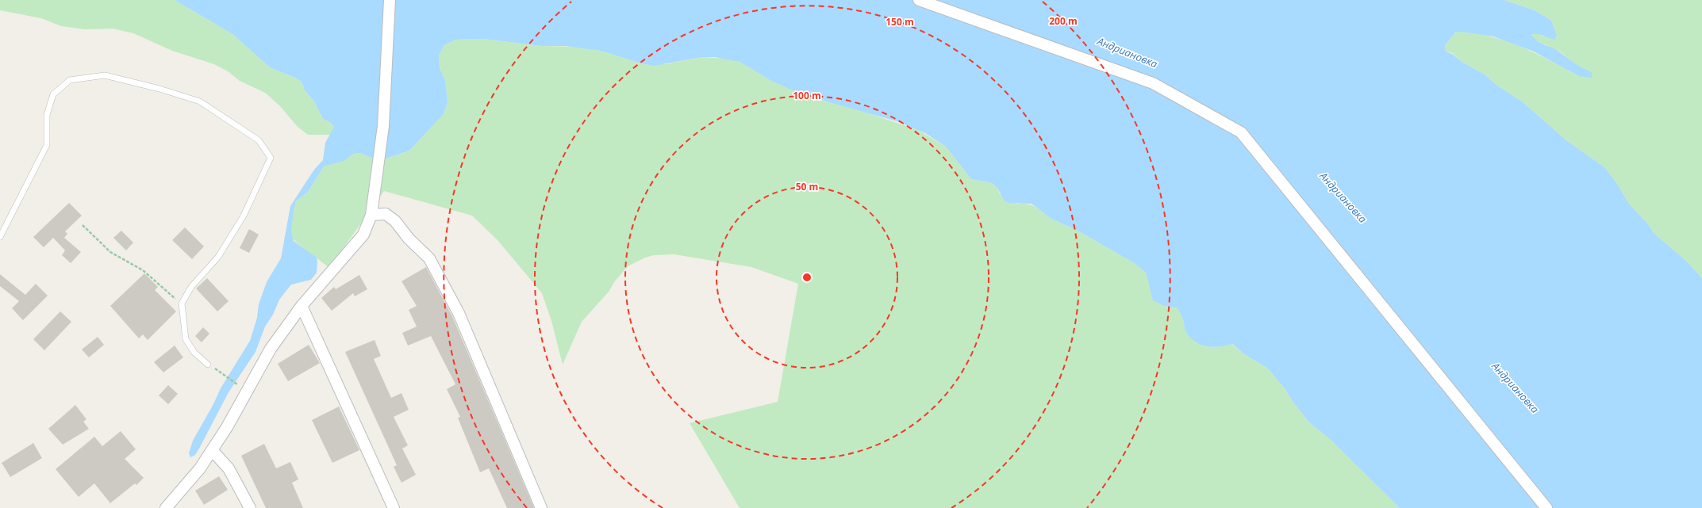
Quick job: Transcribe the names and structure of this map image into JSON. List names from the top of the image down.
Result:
{
  "water": ["Андриановка"],
  "rings": [
    "200 m",
    "150 m",
    "100 m",
    "50 m"
  ]
}
